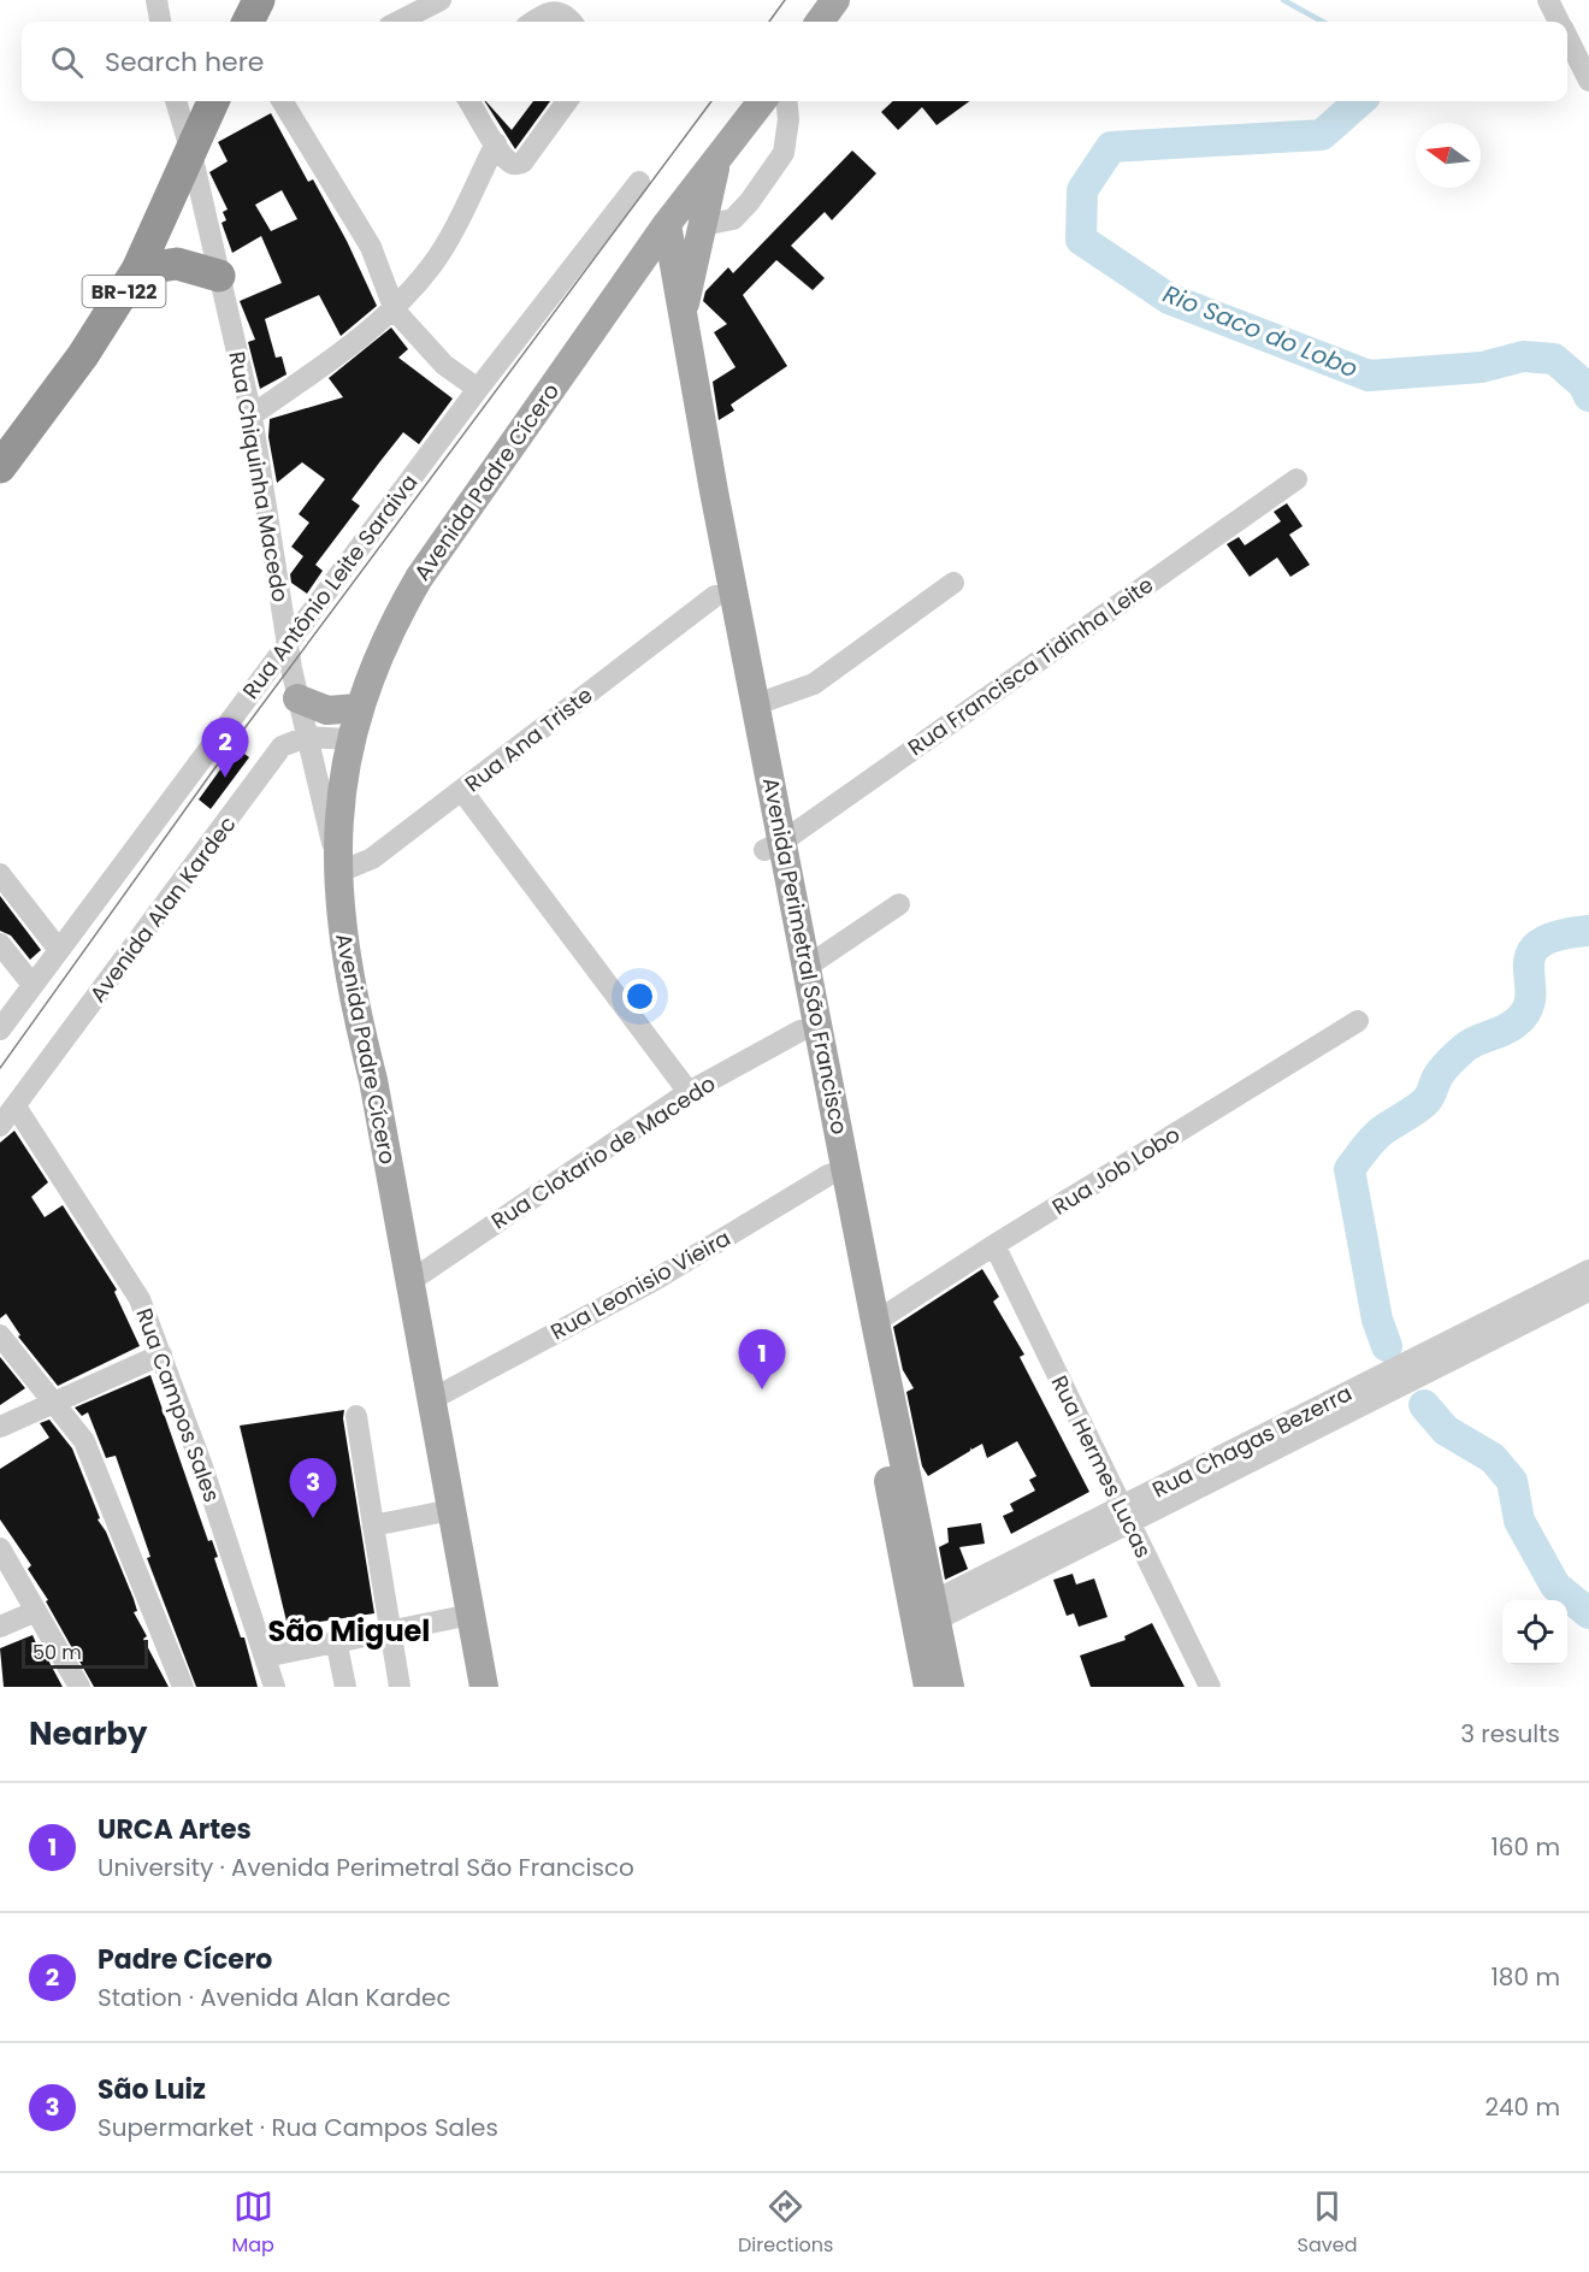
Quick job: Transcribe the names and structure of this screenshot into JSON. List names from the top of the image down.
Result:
{
  "streets": {
    "highway": ["BR-122"],
    "main road": ["Avenida Padre Cícero", "Avenida Perimetral São Francisco"],
    "street": [
      "Rua Chiquinha Macedo",
      "Rua Antônio Leite Saraiva",
      "Rua Francisca Tidinha Leite",
      "Rua Ana Triste",
      "Avenida Alan Kardec",
      "Rua Clotario de Macedo",
      "Rua Job Lobo",
      "Rua Leonisio Vieira",
      "Rua Campos Sales",
      "Rua Chagas Bezerra",
      "Rua Hermes Lucas"
    ]
  },
  "crossings": [
    ["BR-122", "Rua Chiquinha Macedo"],
    ["Rua Chiquinha Macedo", "Avenida Padre Cícero"],
    ["Rua Chiquinha Macedo", "Rua Antônio Leite Saraiva"],
    ["Rua Chiquinha Macedo", "Rua Ana Triste"],
    ["Rua Chiquinha Macedo", "Avenida Alan Kardec"],
    ["Avenida Padre Cícero", "Rua Ana Triste"],
    ["Avenida Padre Cícero", "Avenida Perimetral São Francisco"],
    ["Avenida Padre Cícero", "Rua Clotario de Macedo"],
    ["Avenida Padre Cícero", "Rua Leonisio Vieira"],
    ["Rua Francisca Tidinha Leite", "Avenida Perimetral São Francisco"],
    ["Rua Ana Triste", "Avenida Perimetral São Francisco"],
    ["Avenida Alan Kardec", "Rua Campos Sales"],
    ["Avenida Perimetral São Francisco", "Rua Clotario de Macedo"],
    ["Avenida Perimetral São Francisco", "Rua Job Lobo"],
    ["Avenida Perimetral São Francisco", "Rua Leonisio Vieira"],
    ["Avenida Perimetral São Francisco", "Rua Chagas Bezerra"],
    ["Rua Job Lobo", "Rua Hermes Lucas"],
    ["Rua Chagas Bezerra", "Rua Hermes Lucas"]
  ],
  "districts": ["São Miguel"],
  "water": ["Rio Saco do Lobo"],
  "scale_bar": "50 m",
  "north": "left",
  "page": {
    "search": "Search here",
    "pins": ["2", "1", "3"],
    "scale": "50 m",
    "heading": ["Nearby", "3 results"],
    "list": [
      {
        "mark": "1",
        "name": "URCA Artes",
        "note": "University · Avenida Perimetral São Francisco",
        "value": "160 m"
      },
      {
        "mark": "2",
        "name": "Padre Cícero",
        "note": "Station · Avenida Alan Kardec",
        "value": "180 m"
      },
      {
        "mark": "3",
        "name": "São Luiz",
        "note": "Supermarket · Rua Campos Sales",
        "value": "240 m"
      }
    ],
    "nav": ["Map", "Directions", "Saved"]
  }
}
